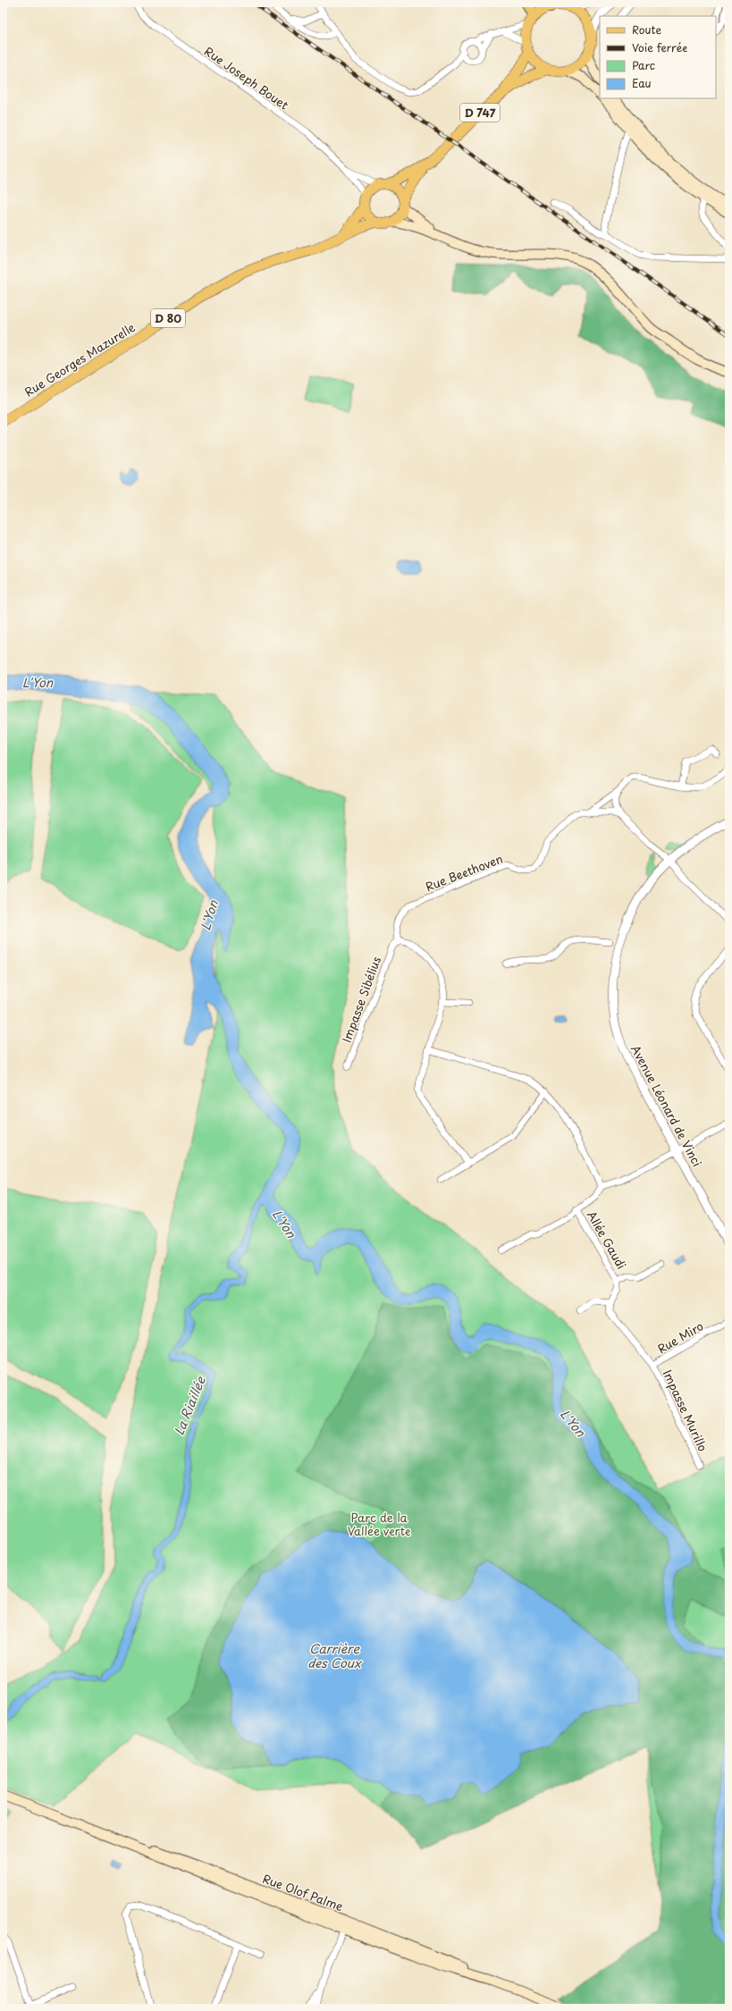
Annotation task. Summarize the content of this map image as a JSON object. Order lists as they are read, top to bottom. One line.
{"streets":{"main road":["D 747","D 80","Rue Georges Mazurelle","Rue Olof Palme"],"street":["Rue Joseph Bouet","Rue Beethoven","Impasse Sibélius","Avenue Léonard de Vinci","Allée Gaudi","Rue Miro","Impasse Murillo"]},"crossings":[["Rue Joseph Bouet","D 747"],["Rue Joseph Bouet","Rue Georges Mazurelle"],["D 747","Rue Georges Mazurelle"],["Rue Beethoven","Impasse Sibélius"],["Rue Miro","Impasse Murillo"]],"water":["L'Yon","La Riaillée","Carrière des Coux"],"parks":["Parc de la Vallée verte"],"legend":["Route","Voie ferrée","Parc","Eau"]}
